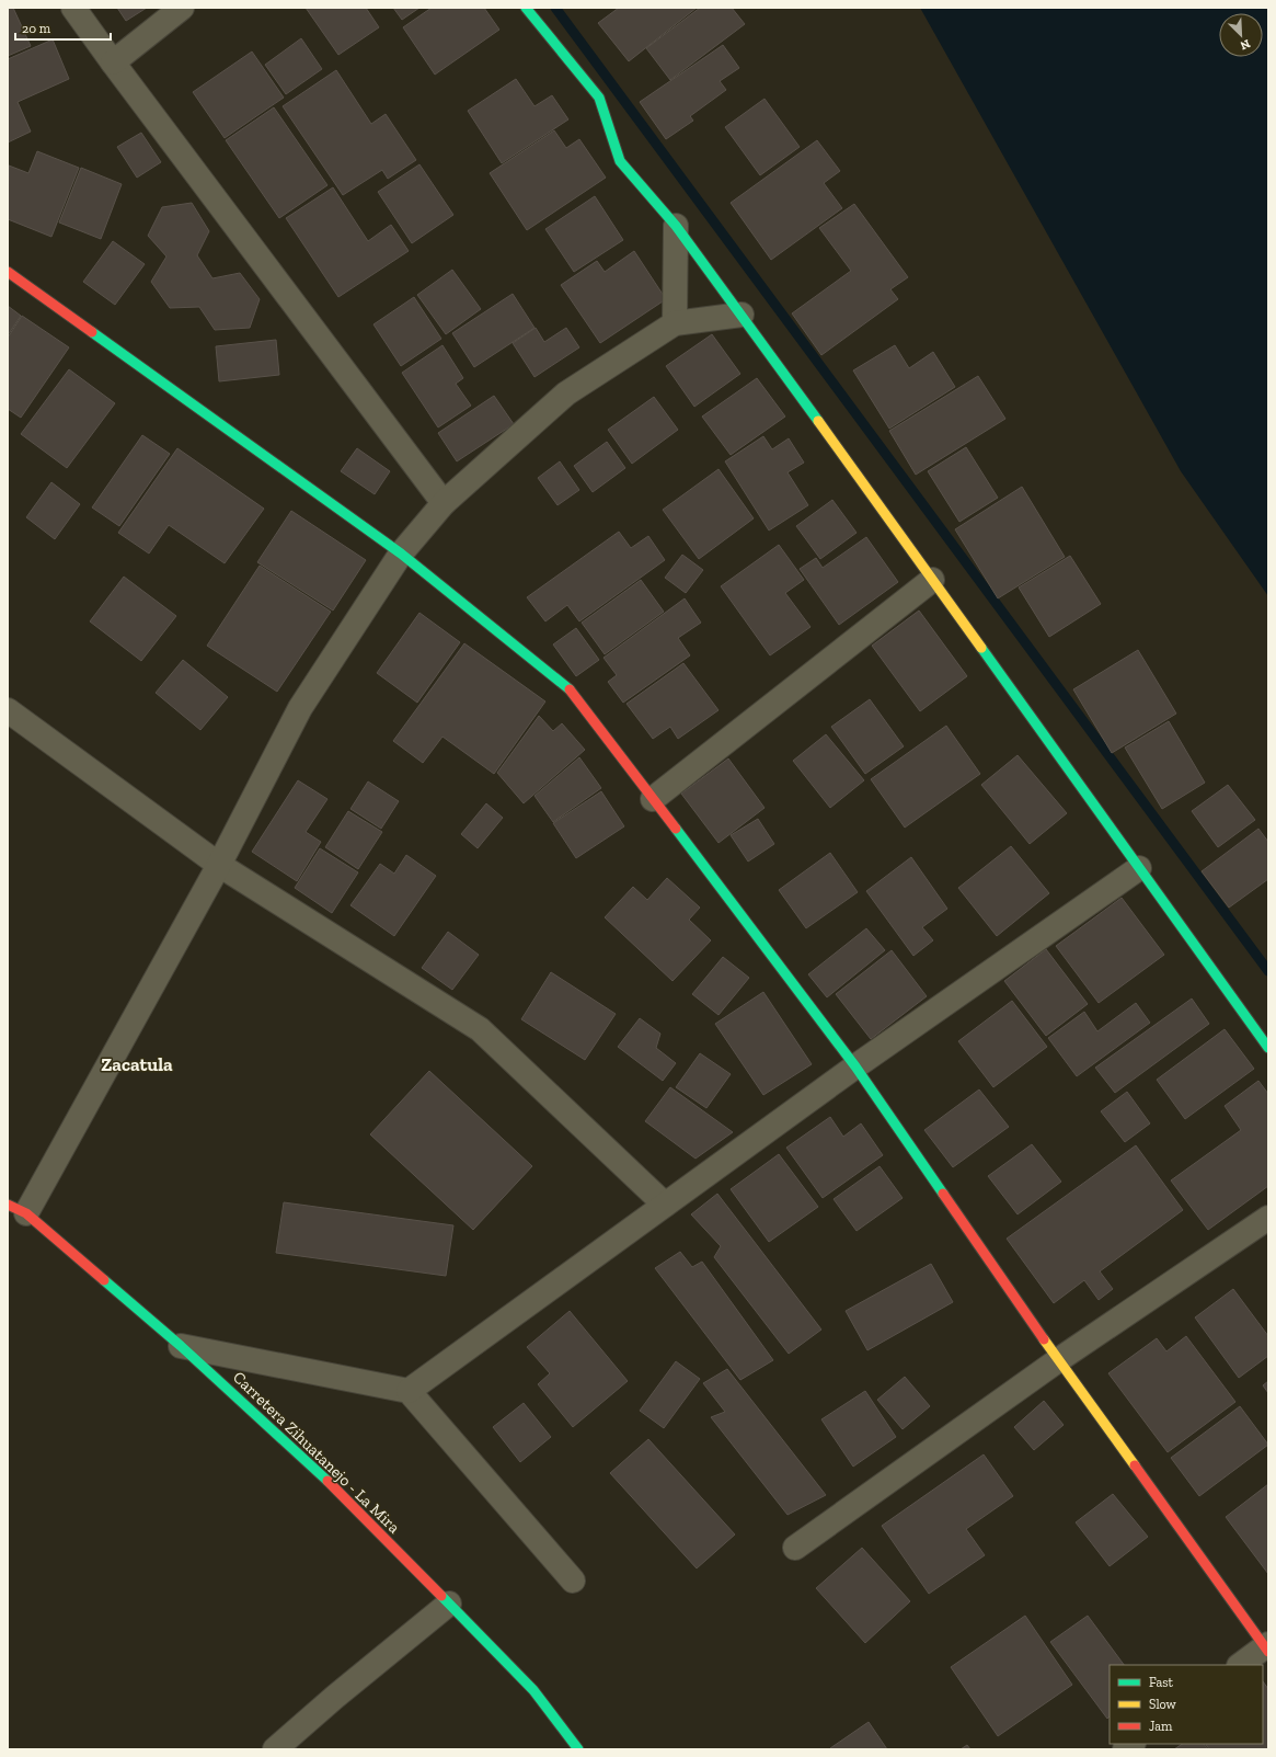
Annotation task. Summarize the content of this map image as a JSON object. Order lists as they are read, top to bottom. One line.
{"streets":{"main road":["Carretera Zihuatanejo - La Mira"]},"districts":["Zacatula"],"legend":["Fast","Slow","Jam"],"scale_bar":"20 m","north":"bottom right"}
